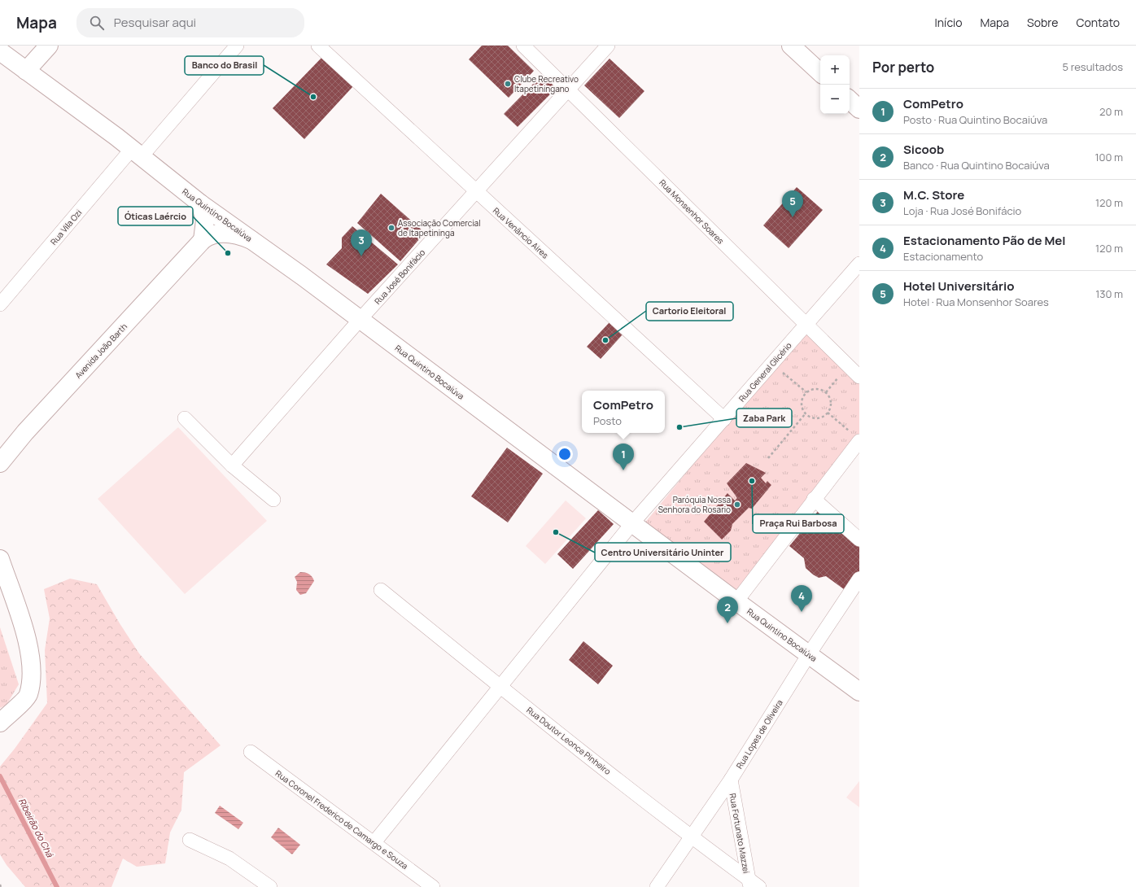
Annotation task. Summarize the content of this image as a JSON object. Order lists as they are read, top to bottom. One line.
{"streets":{"main road":["Rua Quintino Bocaiúva","Avenida João Barth"],"street":["Rua Monsenhor Soares","Rua Vila Ozi","Rua Venâncio Aires","Rua José Bonifácio","Rua General Glicério","Rua Lopes de Oliveira","Rua Doutor Leonce Pinheiro","Rua Coronel Frederico de Camargo e Souza","Rua Fortunato Mazzei"]},"crossings":[["Rua Monsenhor Soares","Rua José Bonifácio"],["Rua Monsenhor Soares","Rua General Glicério"],["Rua Quintino Bocaiúva","Rua Vila Ozi"],["Rua Quintino Bocaiúva","Rua José Bonifácio"],["Rua Quintino Bocaiúva","Avenida João Barth"],["Rua Quintino Bocaiúva","Rua General Glicério"],["Rua Quintino Bocaiúva","Rua Lopes de Oliveira"],["Rua Venâncio Aires","Rua José Bonifácio"],["Rua Venâncio Aires","Rua General Glicério"],["Rua General Glicério","Rua Doutor Leonce Pinheiro"],["Rua General Glicério","Rua Coronel Frederico de Camargo e Souza"],["Rua Lopes de Oliveira","Rua Doutor Leonce Pinheiro"],["Rua Lopes de Oliveira","Rua Fortunato Mazzei"],["Rua Doutor Leonce Pinheiro","Rua Fortunato Mazzei"]],"water":["Ribeirão do Chá"],"places":["Clube Recreativo Itapetiningano","Banco do Brasil","Associação Comercial de Itapetininga","Óticas Laércio","Cartorio Eleitoral","Zaba Park","Praça Rui Barbosa","Paróquia Nossa Senhora do Rosario","Centro Universitário Uninter"],"page":{"header":"Mapa","search":"Pesquisar aqui","nav":["Início","Mapa","Sobre","Contato"],"heading":["Por perto","5 resultados"],"map_buttons":["+","−"],"list":[{"mark":"1","name":"ComPetro","note":"Posto · Rua Quintino Bocaiúva","value":"20 m"},{"mark":"2","name":"Sicoob","note":"Banco · Rua Quintino Bocaiúva","value":"100 m"},{"mark":"3","name":"M.C. Store","note":"Loja · Rua José Bonifácio","value":"120 m"},{"mark":"4","name":"Estacionamento Pão de Mel","note":"Estacionamento","value":"120 m"},{"mark":"5","name":"Hotel Universitário","note":"Hotel · Rua Monsenhor Soares","value":"130 m"}],"pins":["5","3","1","4","2"],"popup":["ComPetro","Posto"]}}
